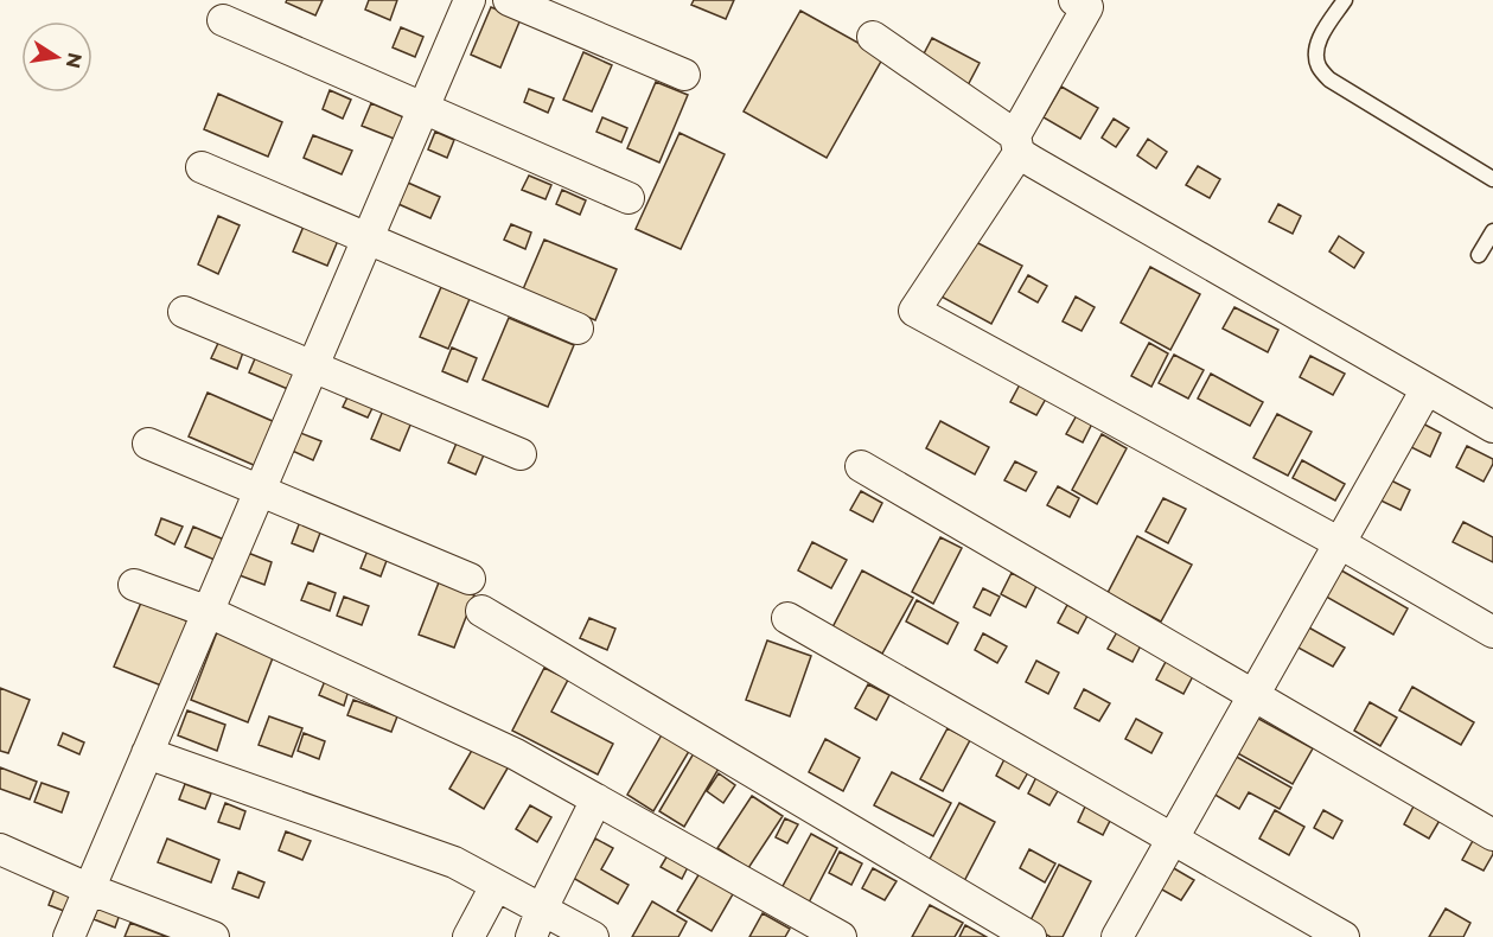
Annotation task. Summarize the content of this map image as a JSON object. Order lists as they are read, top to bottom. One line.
{"north":"right"}
